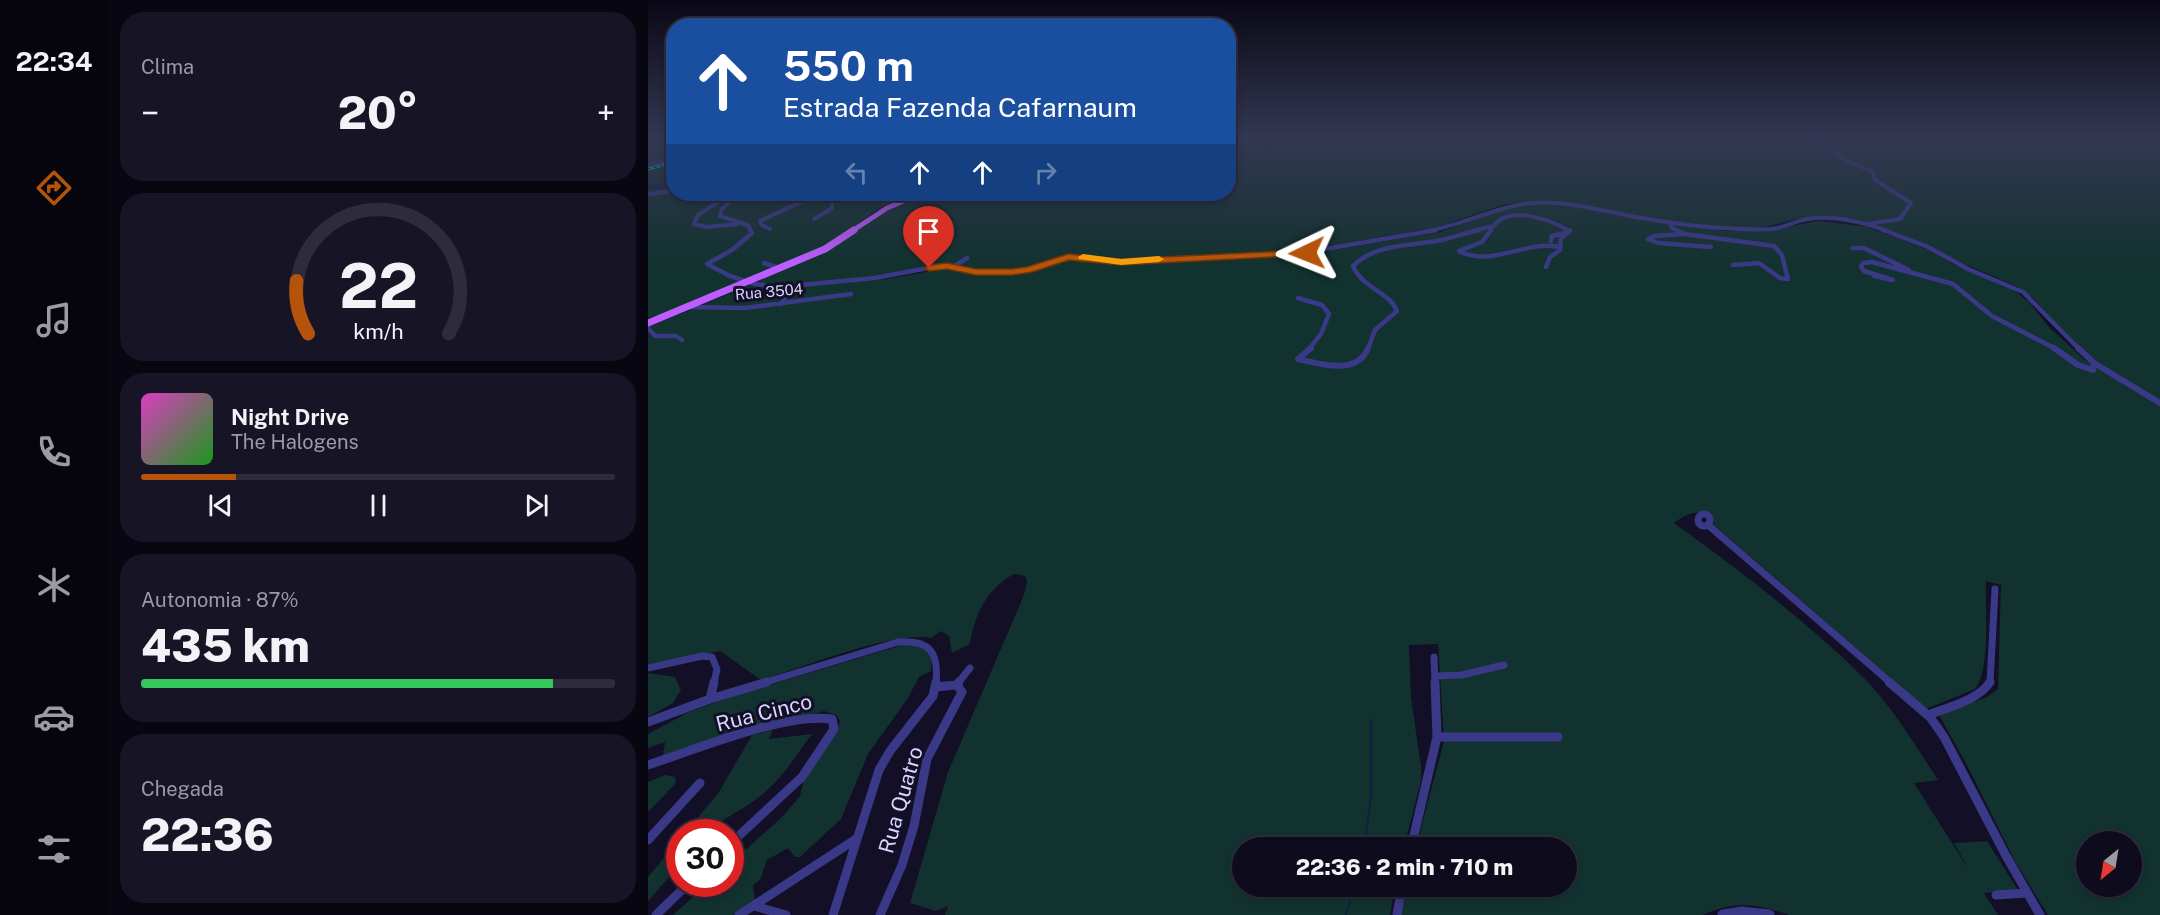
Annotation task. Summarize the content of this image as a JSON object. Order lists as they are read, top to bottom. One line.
{"streets":{"street":["Rua 3504","Rua Cinco","Rua Quatro"]},"north":"bottom left","page":{"tabs":"22:34","tile":["Clima",["Autonomia · 87%","435 km"],["Chegada","22:36"]],"turn":["550 m","Estrada Fazenda Cafarnaum"],"heat":["−","20°","+"],"song":["Night Drive","The Halogens"],"limit":"30","trip":"22:36 · 2 min · 710 m","gauge":["22","km/h"]}}
